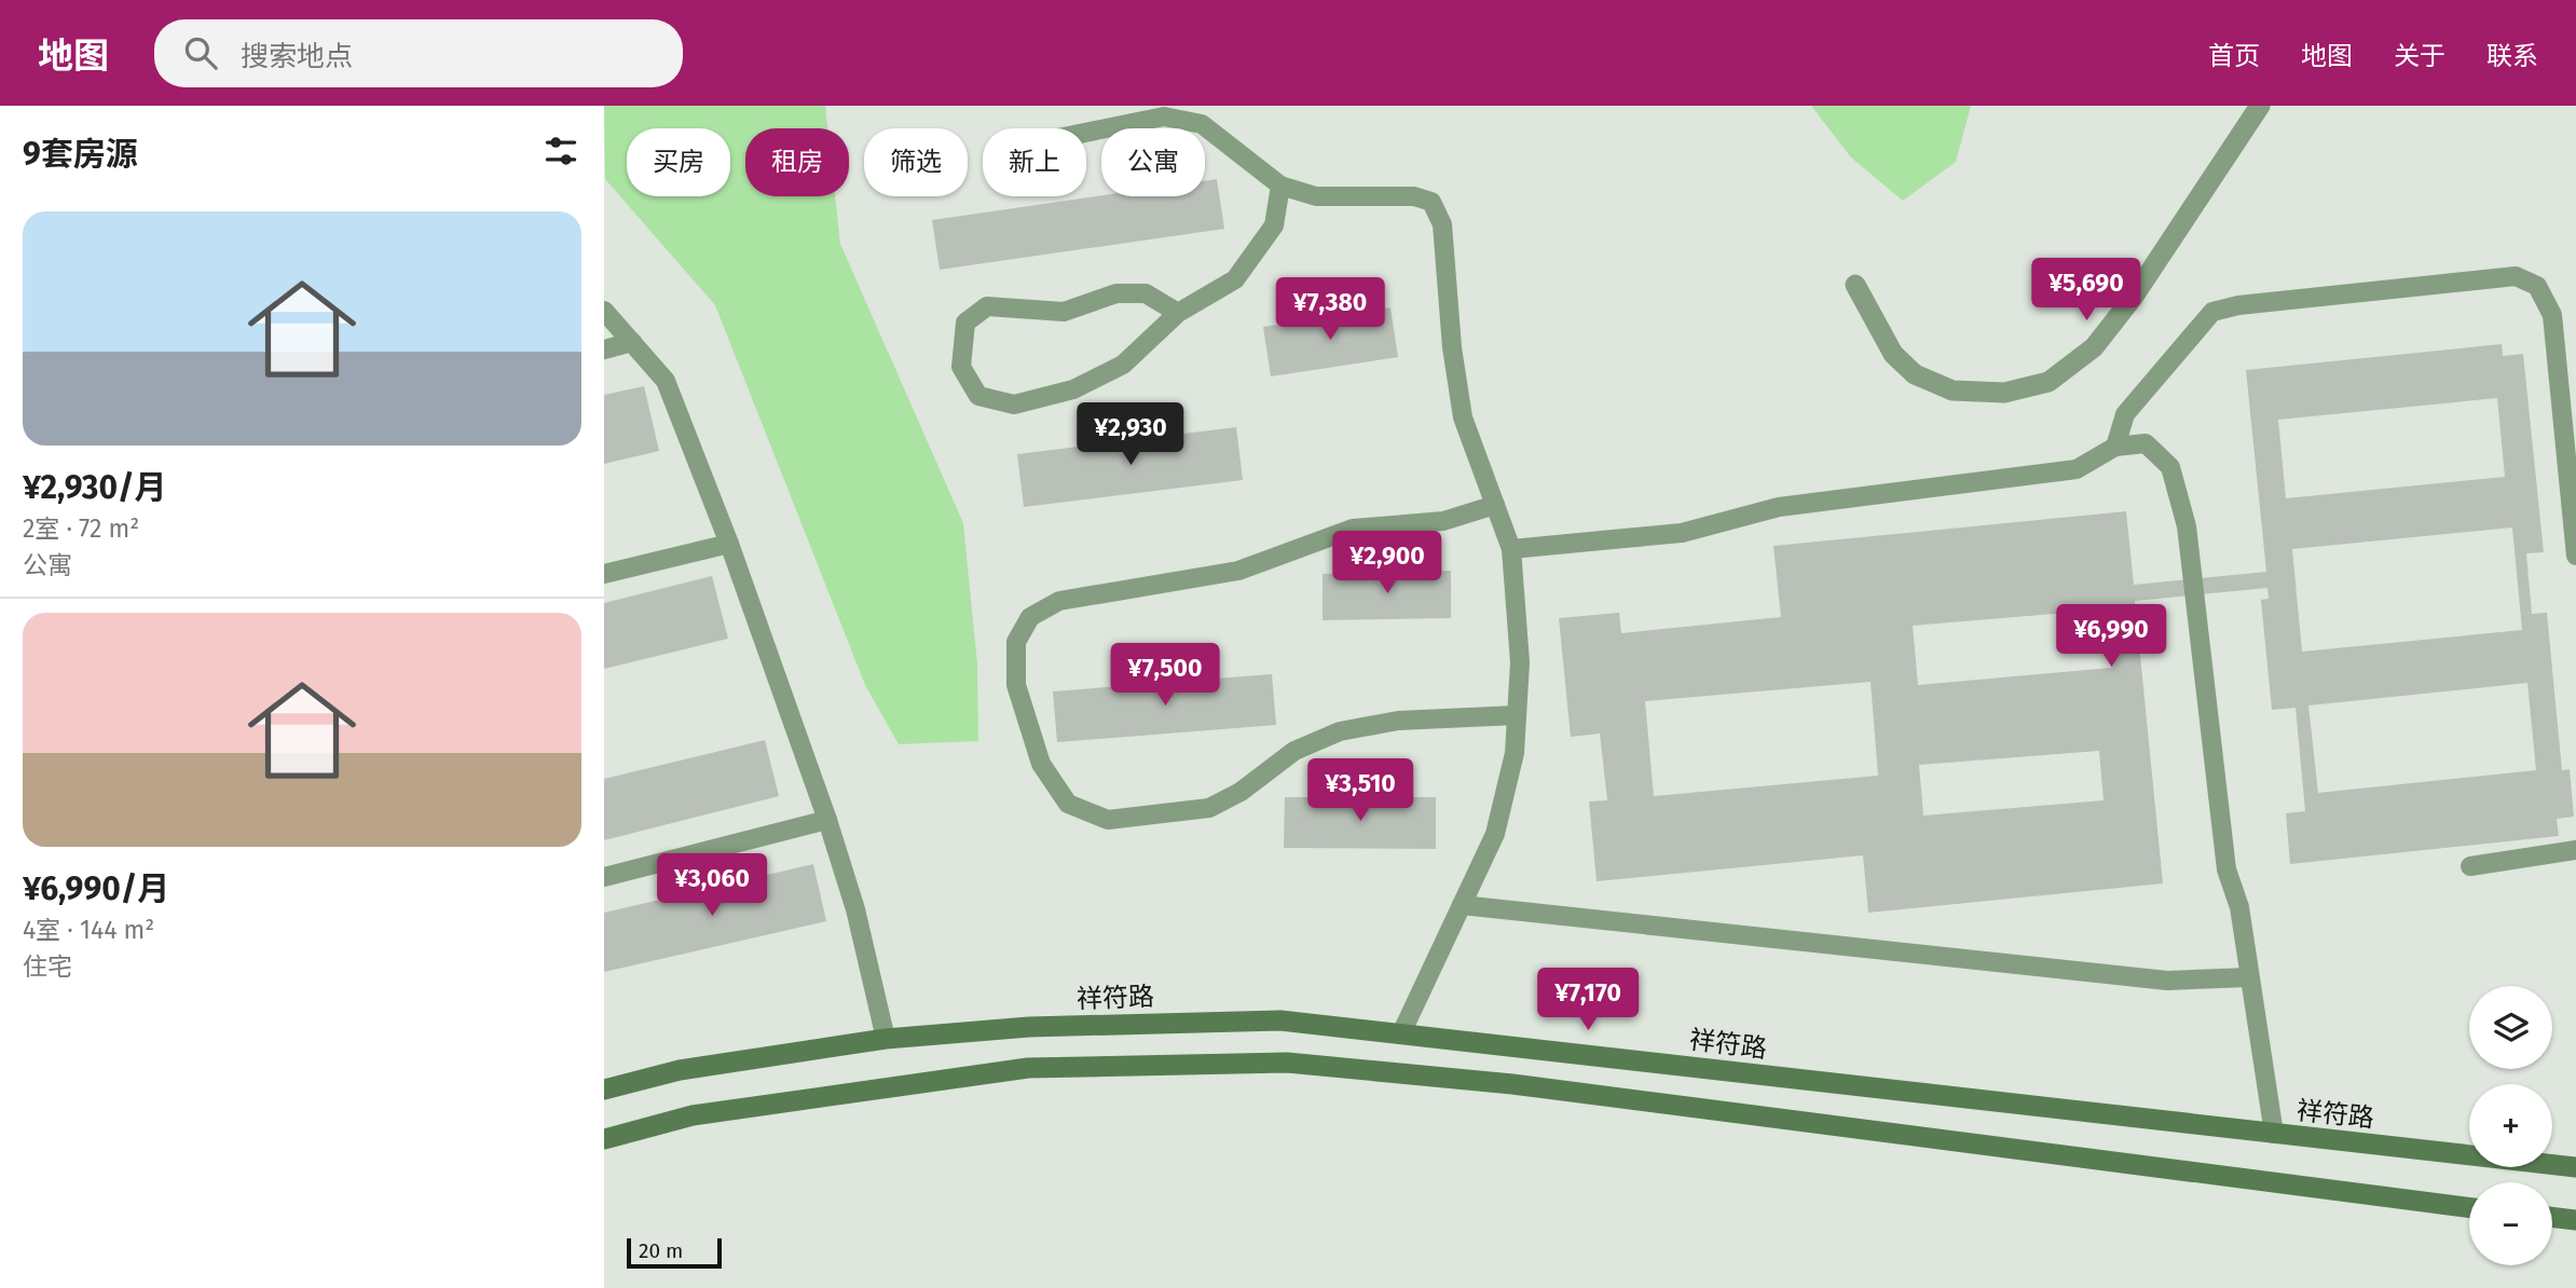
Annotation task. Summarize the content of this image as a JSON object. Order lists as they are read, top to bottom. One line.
{"streets":{"main road":["祥符路"]},"scale_bar":"20 m","page":{"header":"地图","search":"搜索地点","nav":["首页","地图","关于","联系"],"heading":"9套房源","chip":["买房","租房","筛选","新上","公寓"],"list":[{"name":"¥2,930/月","note":"2室 · 72 m² · 公寓"},{"name":"¥6,990/月","note":"4室 · 144 m² · 住宅"}],"price":["¥5,690","¥7,380","¥2,930","¥2,900","¥6,990","¥7,500","¥3,510","¥3,060","¥7,170"],"map_buttons":["+","−"],"scale":"20 m"}}
